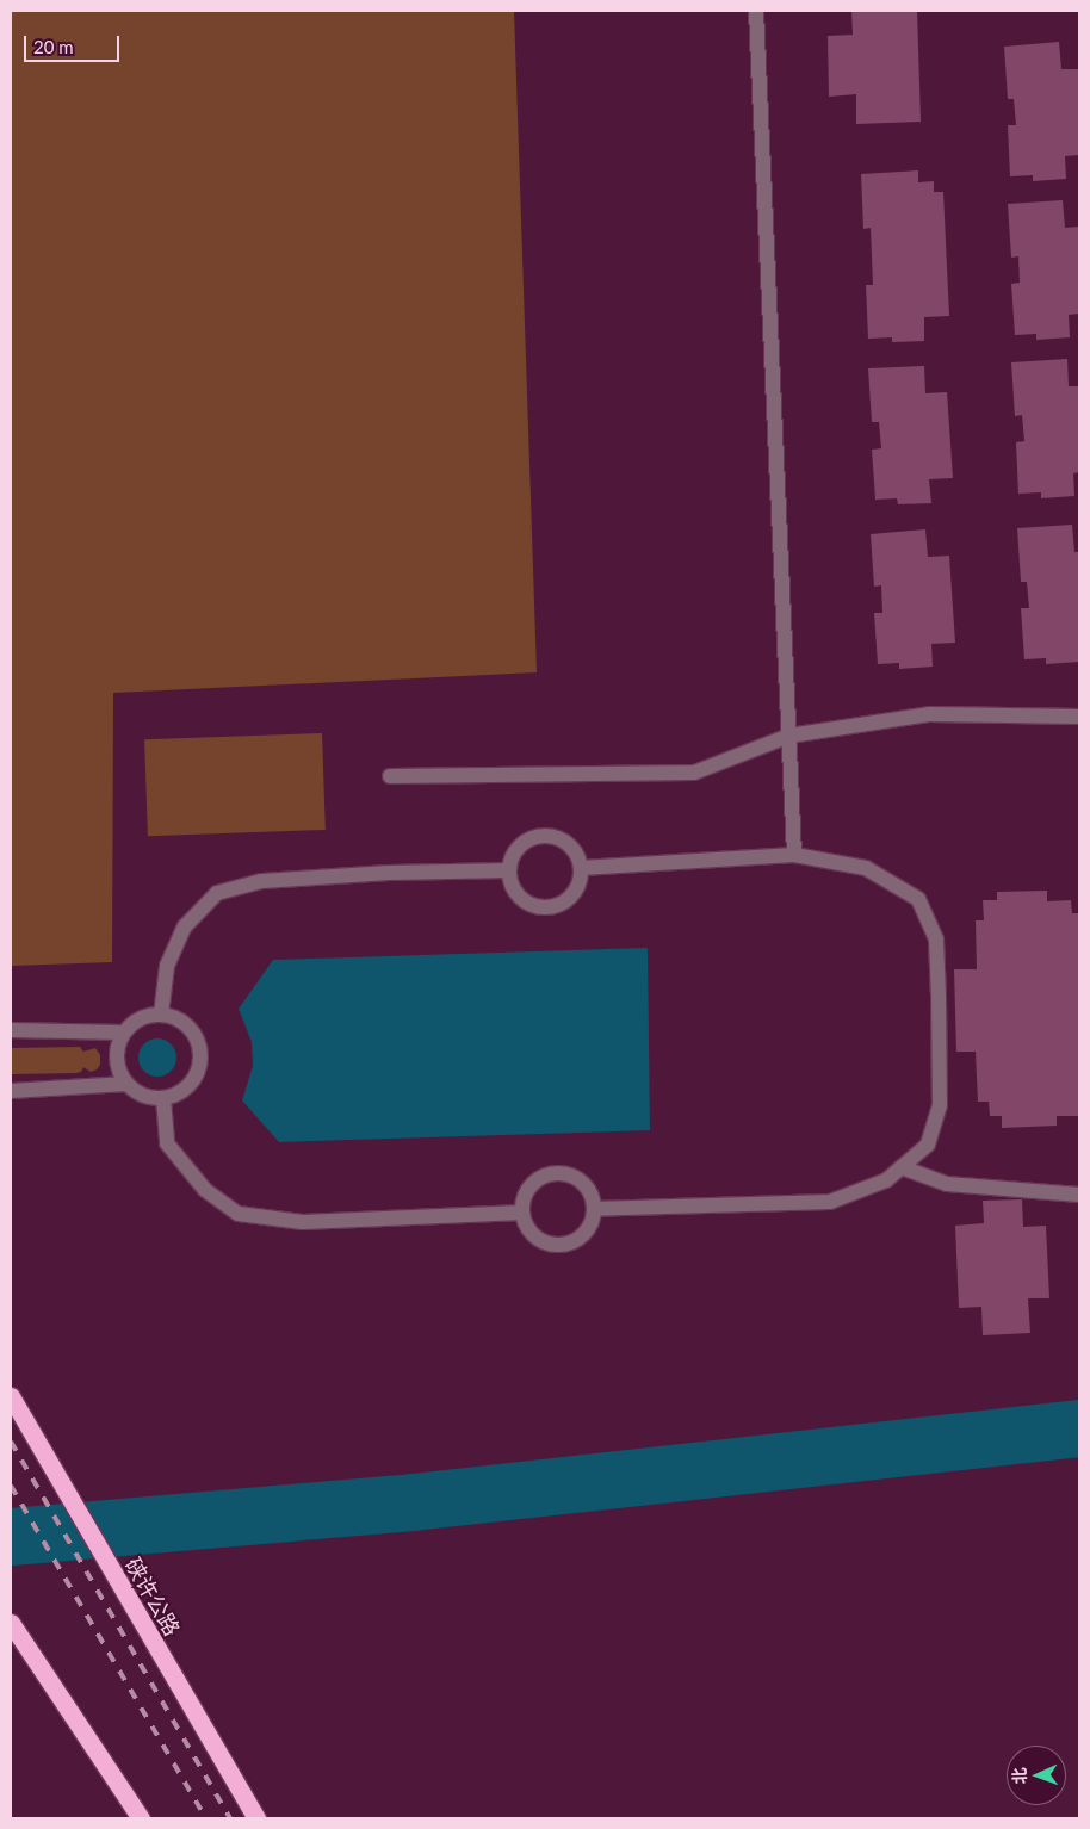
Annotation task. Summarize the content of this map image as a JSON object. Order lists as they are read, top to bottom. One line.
{"streets":{"highway":["硖许公路"]},"scale_bar":"20 m","north":"left"}
